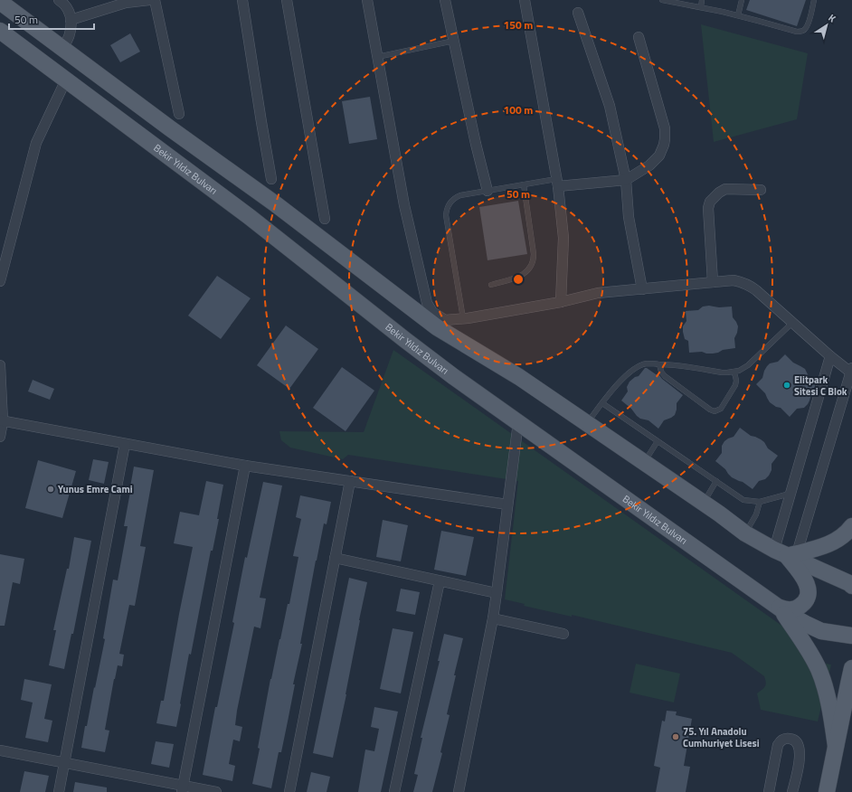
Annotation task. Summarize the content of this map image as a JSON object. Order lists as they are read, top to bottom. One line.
{"streets":{"main road":["Bekir Yıldız Bulvarı"]},"places":["Elitpark Sitesi C Blok","Yunus Emre Cami","75. Yıl Anadolu Cumhuriyet Lisesi"],"scale_bar":"50 m","north":"top right","rings":["150 m","100 m","50 m"]}
